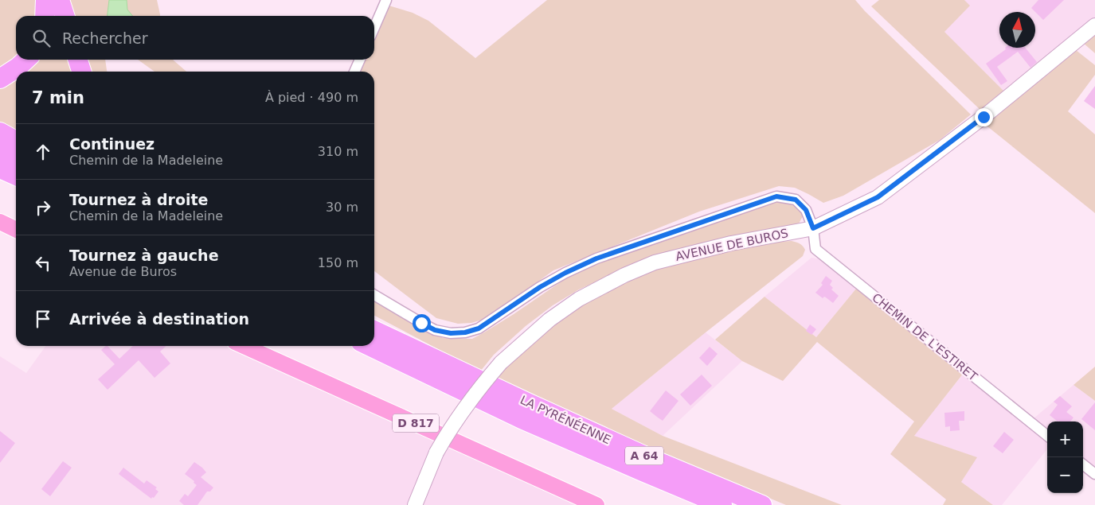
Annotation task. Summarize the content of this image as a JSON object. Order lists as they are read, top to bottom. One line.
{"streets":{"highway":["LA PYRÉNÉENNE","A 64"],"main road":["D 817"],"street":["AVENUE DE BUROS","CHEMIN DE L'ESTIRET"]},"crossings":[["AVENUE DE BUROS","CHEMIN DE L'ESTIRET"]],"north":"top","page":{"search":"Rechercher","heading":["7 min","À pied · 490 m"],"list":[["Continuez","Chemin de la Madeleine","310 m"],["Tournez à droite","Chemin de la Madeleine","30 m"],["Tournez à gauche","Avenue de Buros","150 m"],"Arrivée à destination"],"map_buttons":["+","−"]}}
